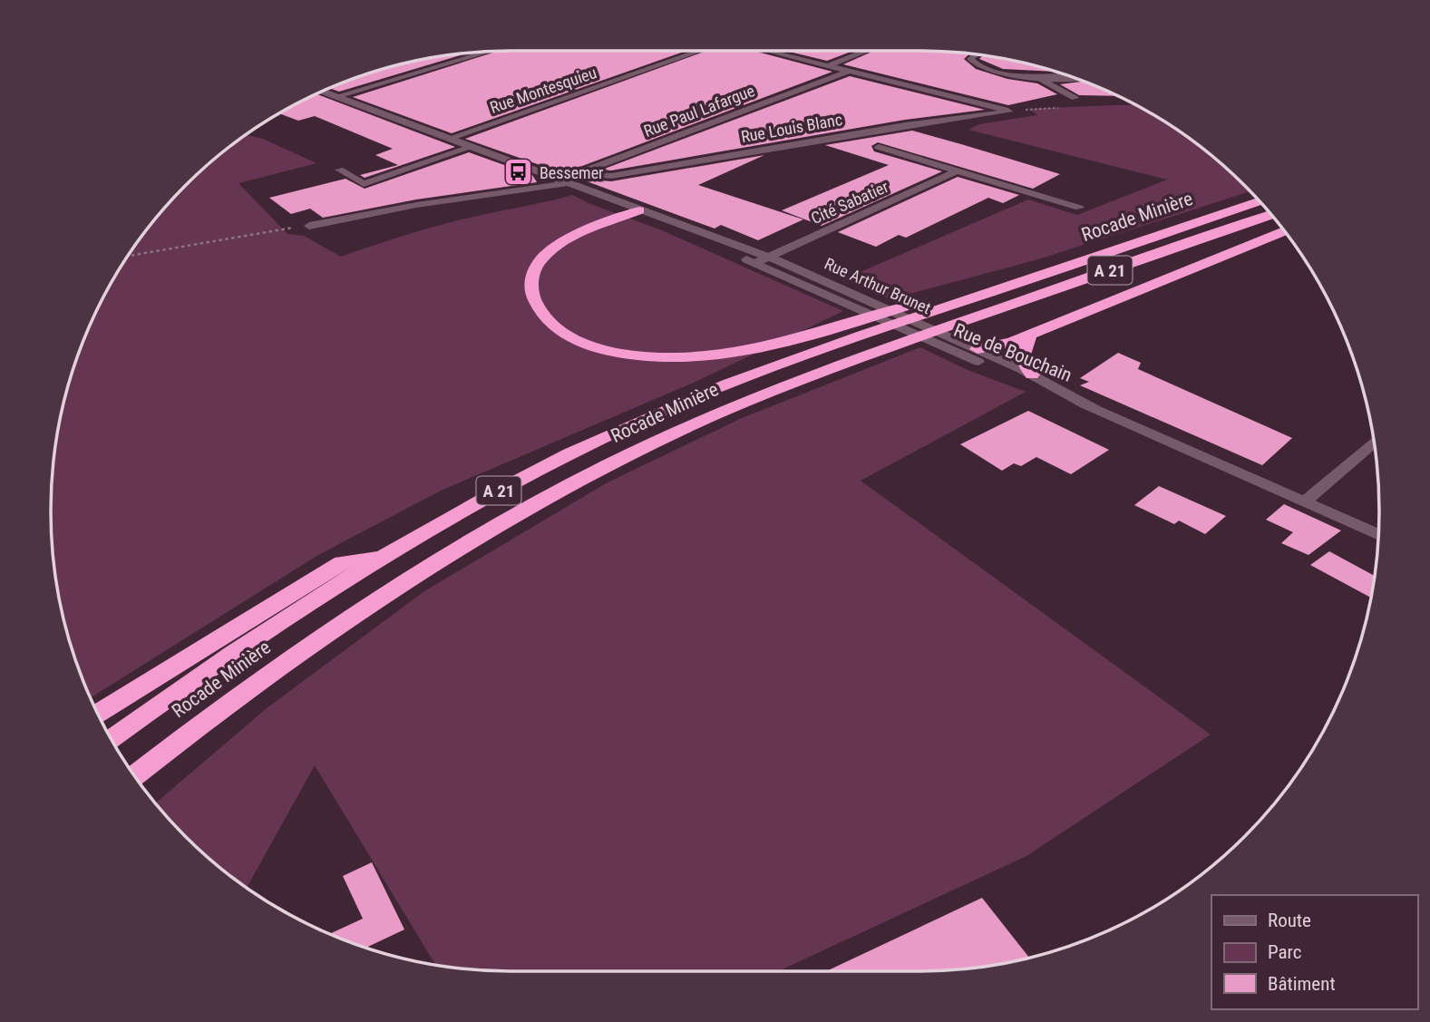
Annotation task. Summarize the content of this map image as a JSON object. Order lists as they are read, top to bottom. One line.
{"streets":{"highway":["Rocade Minière","A 21"],"street":["Rue Montesquieu","Rue Paul Lafargue","Rue Louis Blanc","Cité Sabatier","Rue Arthur Brunet","Rue de Bouchain"]},"crossings":[["Rue Montesquieu","Rue Arthur Brunet"],["Rue Paul Lafargue","Rue Louis Blanc"],["Rue Paul Lafargue","Rue Arthur Brunet"],["Cité Sabatier","Rue Arthur Brunet"],["Rue Arthur Brunet","Rue de Bouchain"]],"places":{"bus stop":["Bessemer"]},"legend":["Route","Parc","Bâtiment"]}
